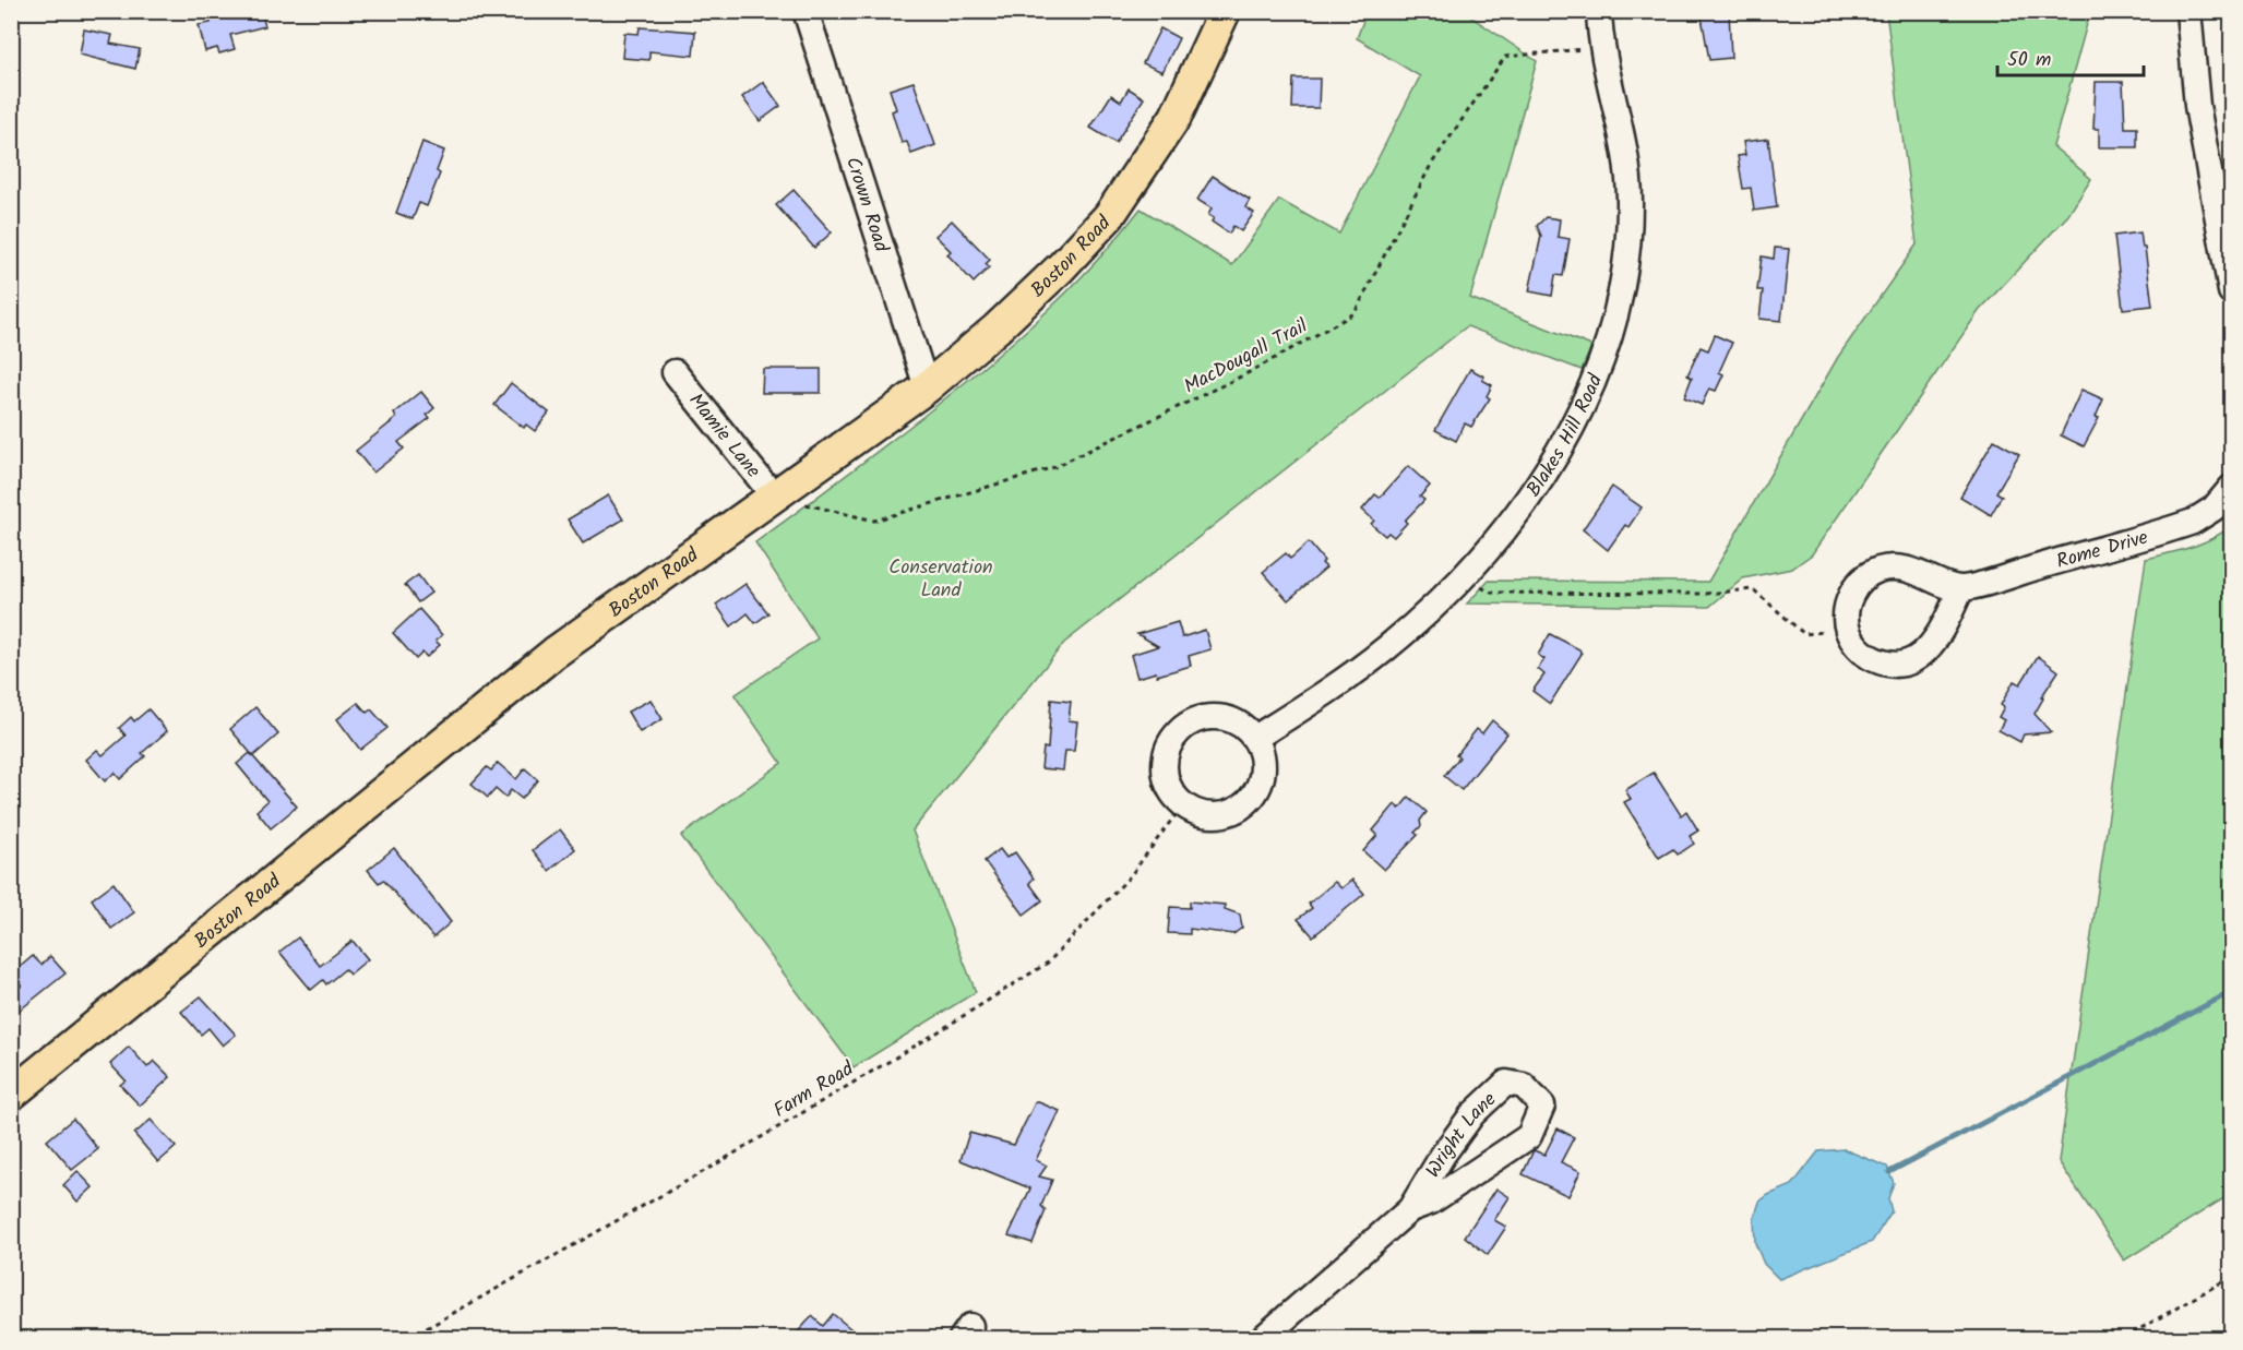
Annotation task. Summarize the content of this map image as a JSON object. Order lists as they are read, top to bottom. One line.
{"streets":{"main road":["Boston Road"],"street":["Crown Road","Blakes Hill Road","Mamie Lane","Rome Drive","Wright Lane"],"path":["MacDougall Trail","Farm Road"]},"crossings":[["Crown Road","Boston Road"],["Boston Road","MacDougall Trail"],["Boston Road","Mamie Lane"],["MacDougall Trail","Blakes Hill Road"],["MacDougall Trail","Mamie Lane"],["Blakes Hill Road","Farm Road"]],"parks":["Conservation Land"],"scale_bar":"50 m"}
